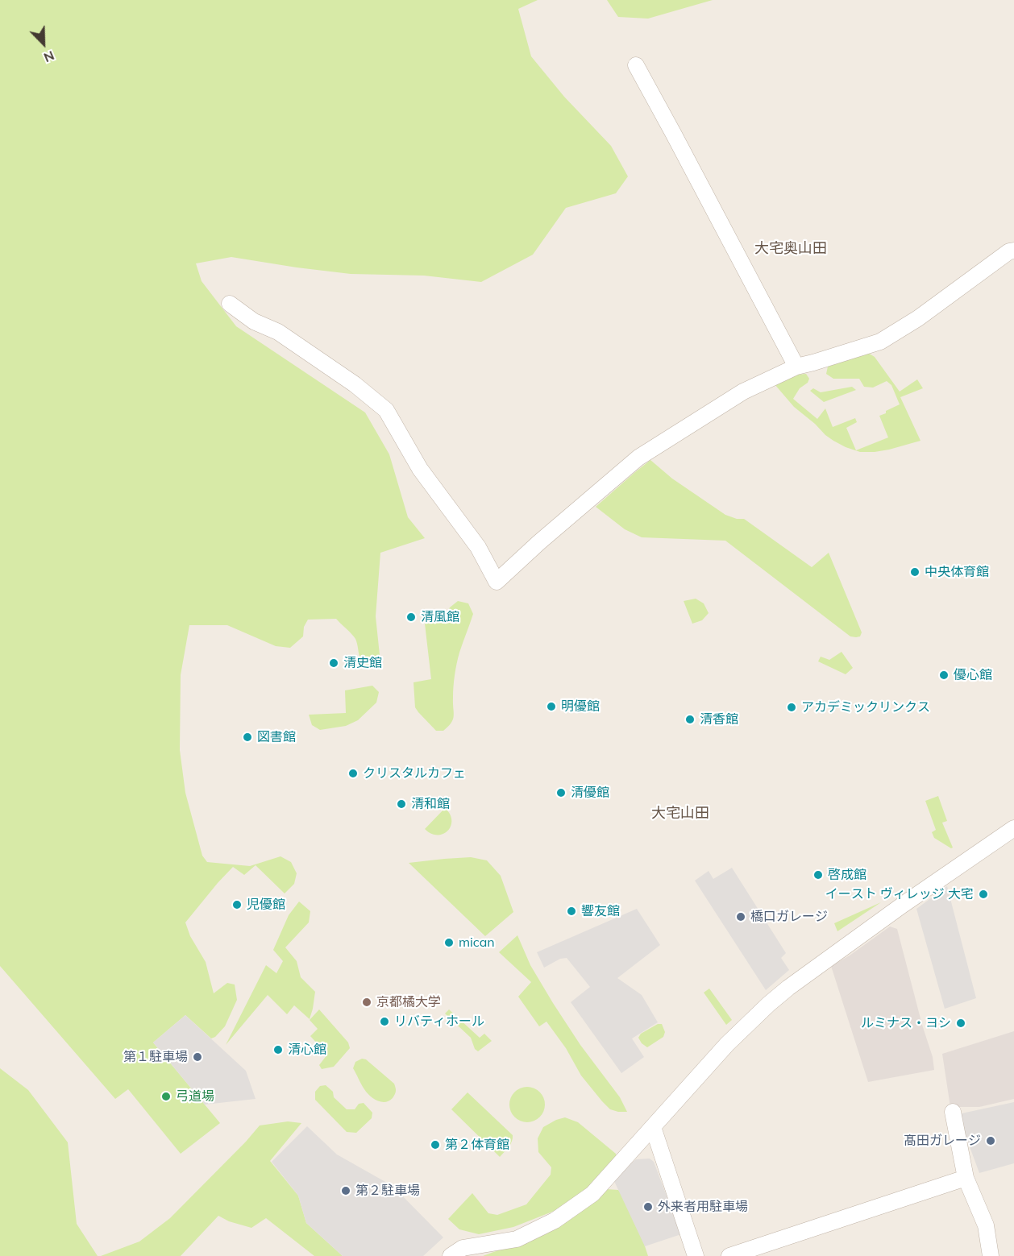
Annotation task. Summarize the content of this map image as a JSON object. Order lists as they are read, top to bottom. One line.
{"districts":["大宅奥山田","大宅山田"],"places":["中央体育館","清風館","清史館","優心館","明優館","アカデミックリンクス","清香館","図書館","クリスタルカフェ","清優館","清和館","啓成館","イースト ヴィレッジ 大宅","児優館","響友館","橋口ガレージ","mican","京都橘大学","リバティホール","ルミナス・ヨシ","清心館","第１駐車場","弓道場","髙田ガレージ","第２体育館","第２駐車場","外来者用駐車場"],"north":"bottom right"}
